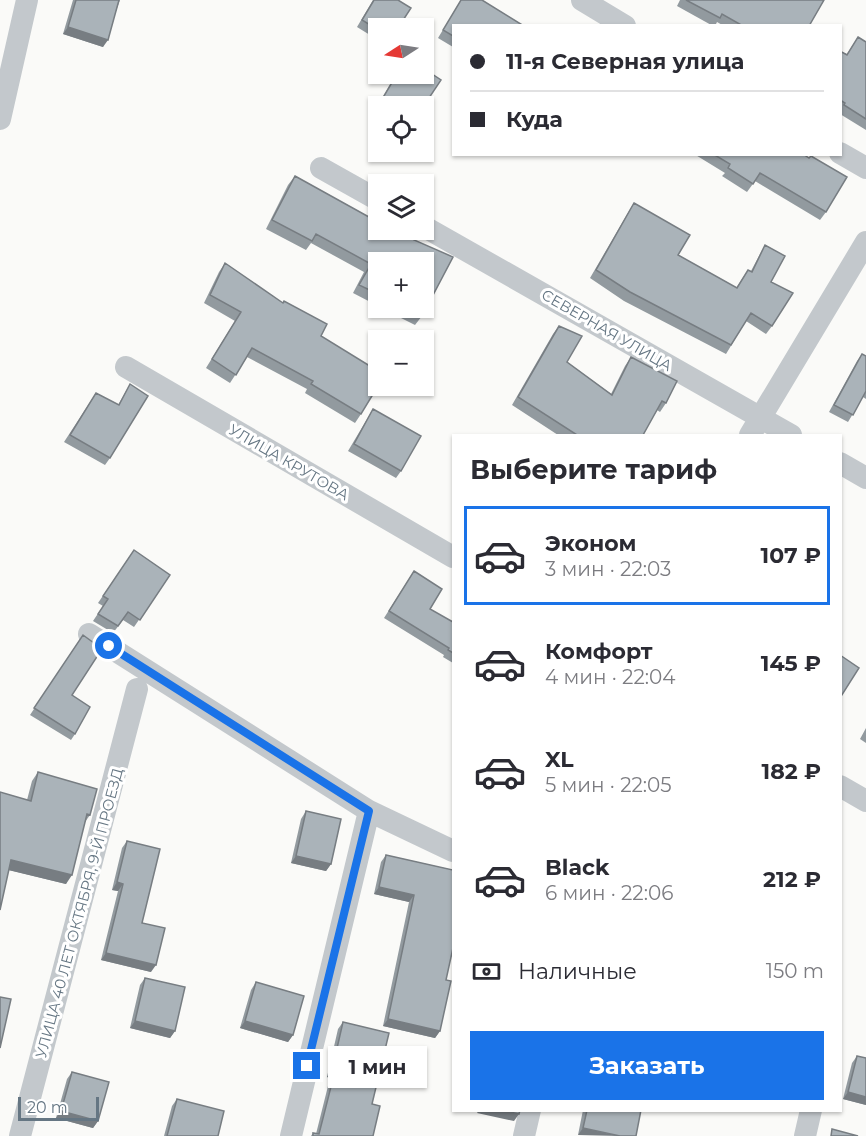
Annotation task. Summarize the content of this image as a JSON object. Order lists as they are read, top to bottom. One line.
{"streets":{"street":["СЕВЕРНАЯ УЛИЦА","УЛИЦА КРУТОВА","УЛИЦА 40 ЛЕТ ОКТЯБРЯ, 9-Й ПРОЕЗД"]},"scale_bar":"20 m","north":"left","page":{"map_buttons":["+","−"],"banner":["11-я Северная улица","Куда"],"heading":"Выберите тариф","list":[{"name":"Эконом","note":"3 мин · 22:03","value":"107 ₽"},{"name":"Комфорт","note":"4 мин · 22:04","value":"145 ₽"},{"name":"XL","note":"5 мин · 22:05","value":"182 ₽"},{"name":"Black","note":"6 мин · 22:06","value":"212 ₽"}],"pay":["Наличные","150 m"],"buttons":"Заказать","bubble":"1 мин","scale":"20 m"}}
